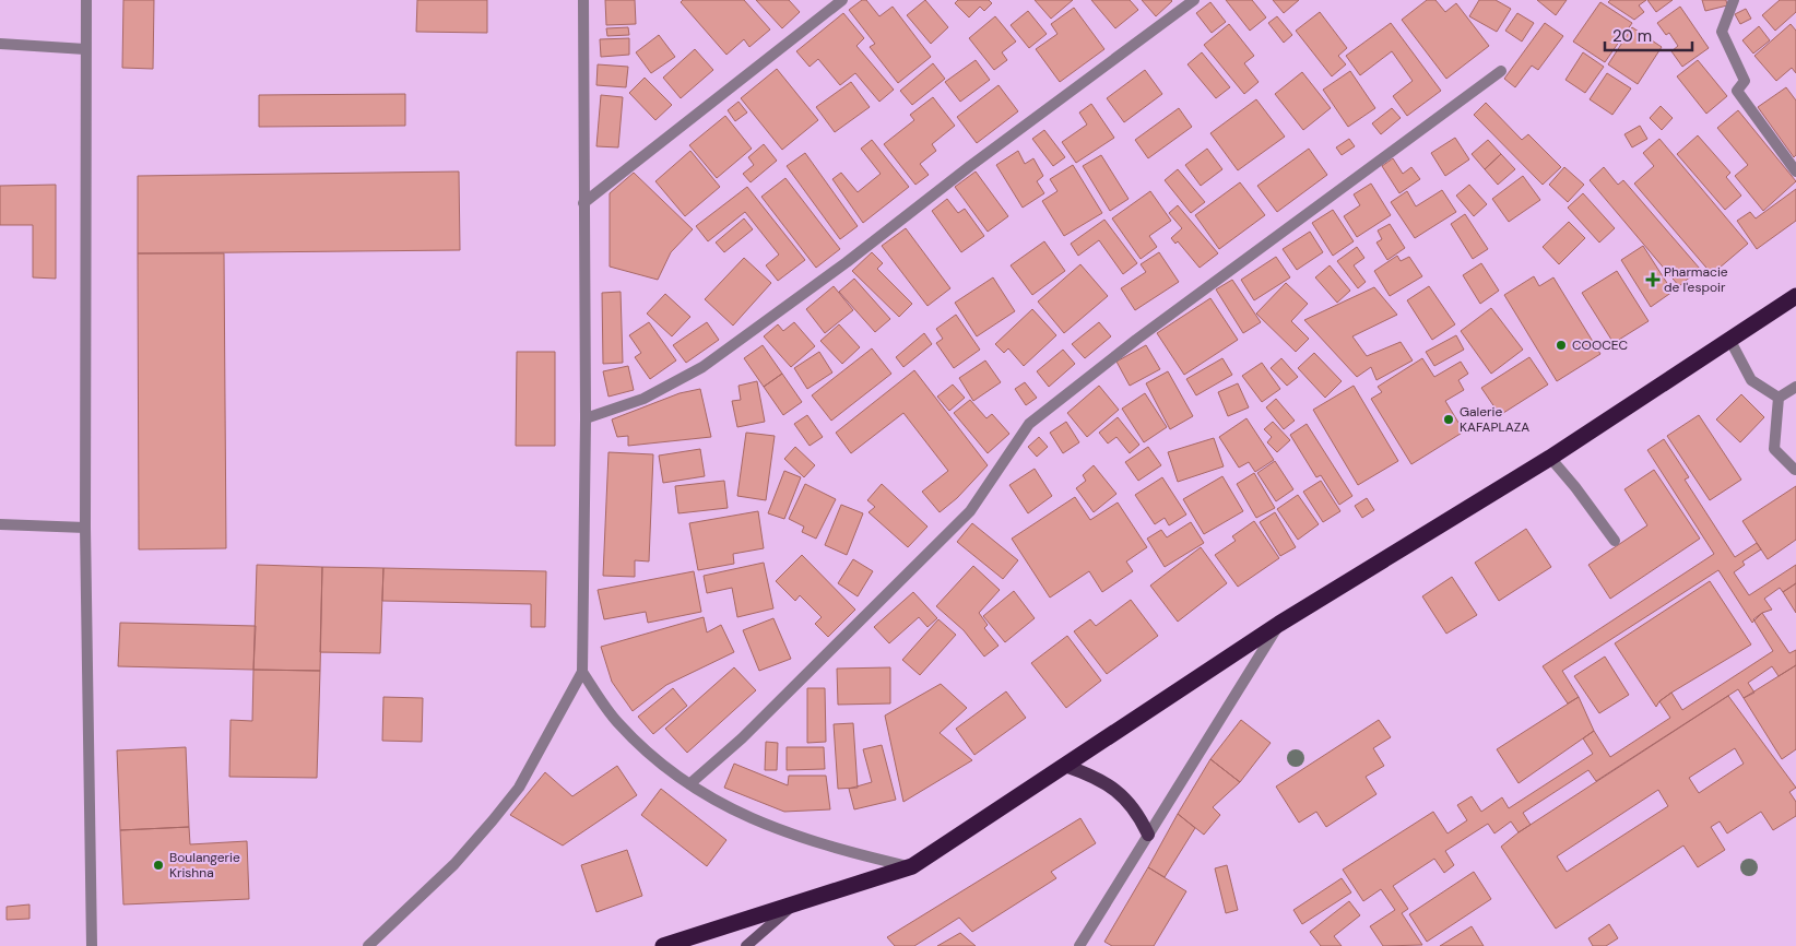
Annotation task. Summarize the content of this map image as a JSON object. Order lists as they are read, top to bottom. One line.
{"places":{"health":["Pharmacie de l'espoir"],"other":["COOCEC","Galerie KAFAPLAZA","Boulangerie Krishna"]},"scale_bar":"20 m"}
